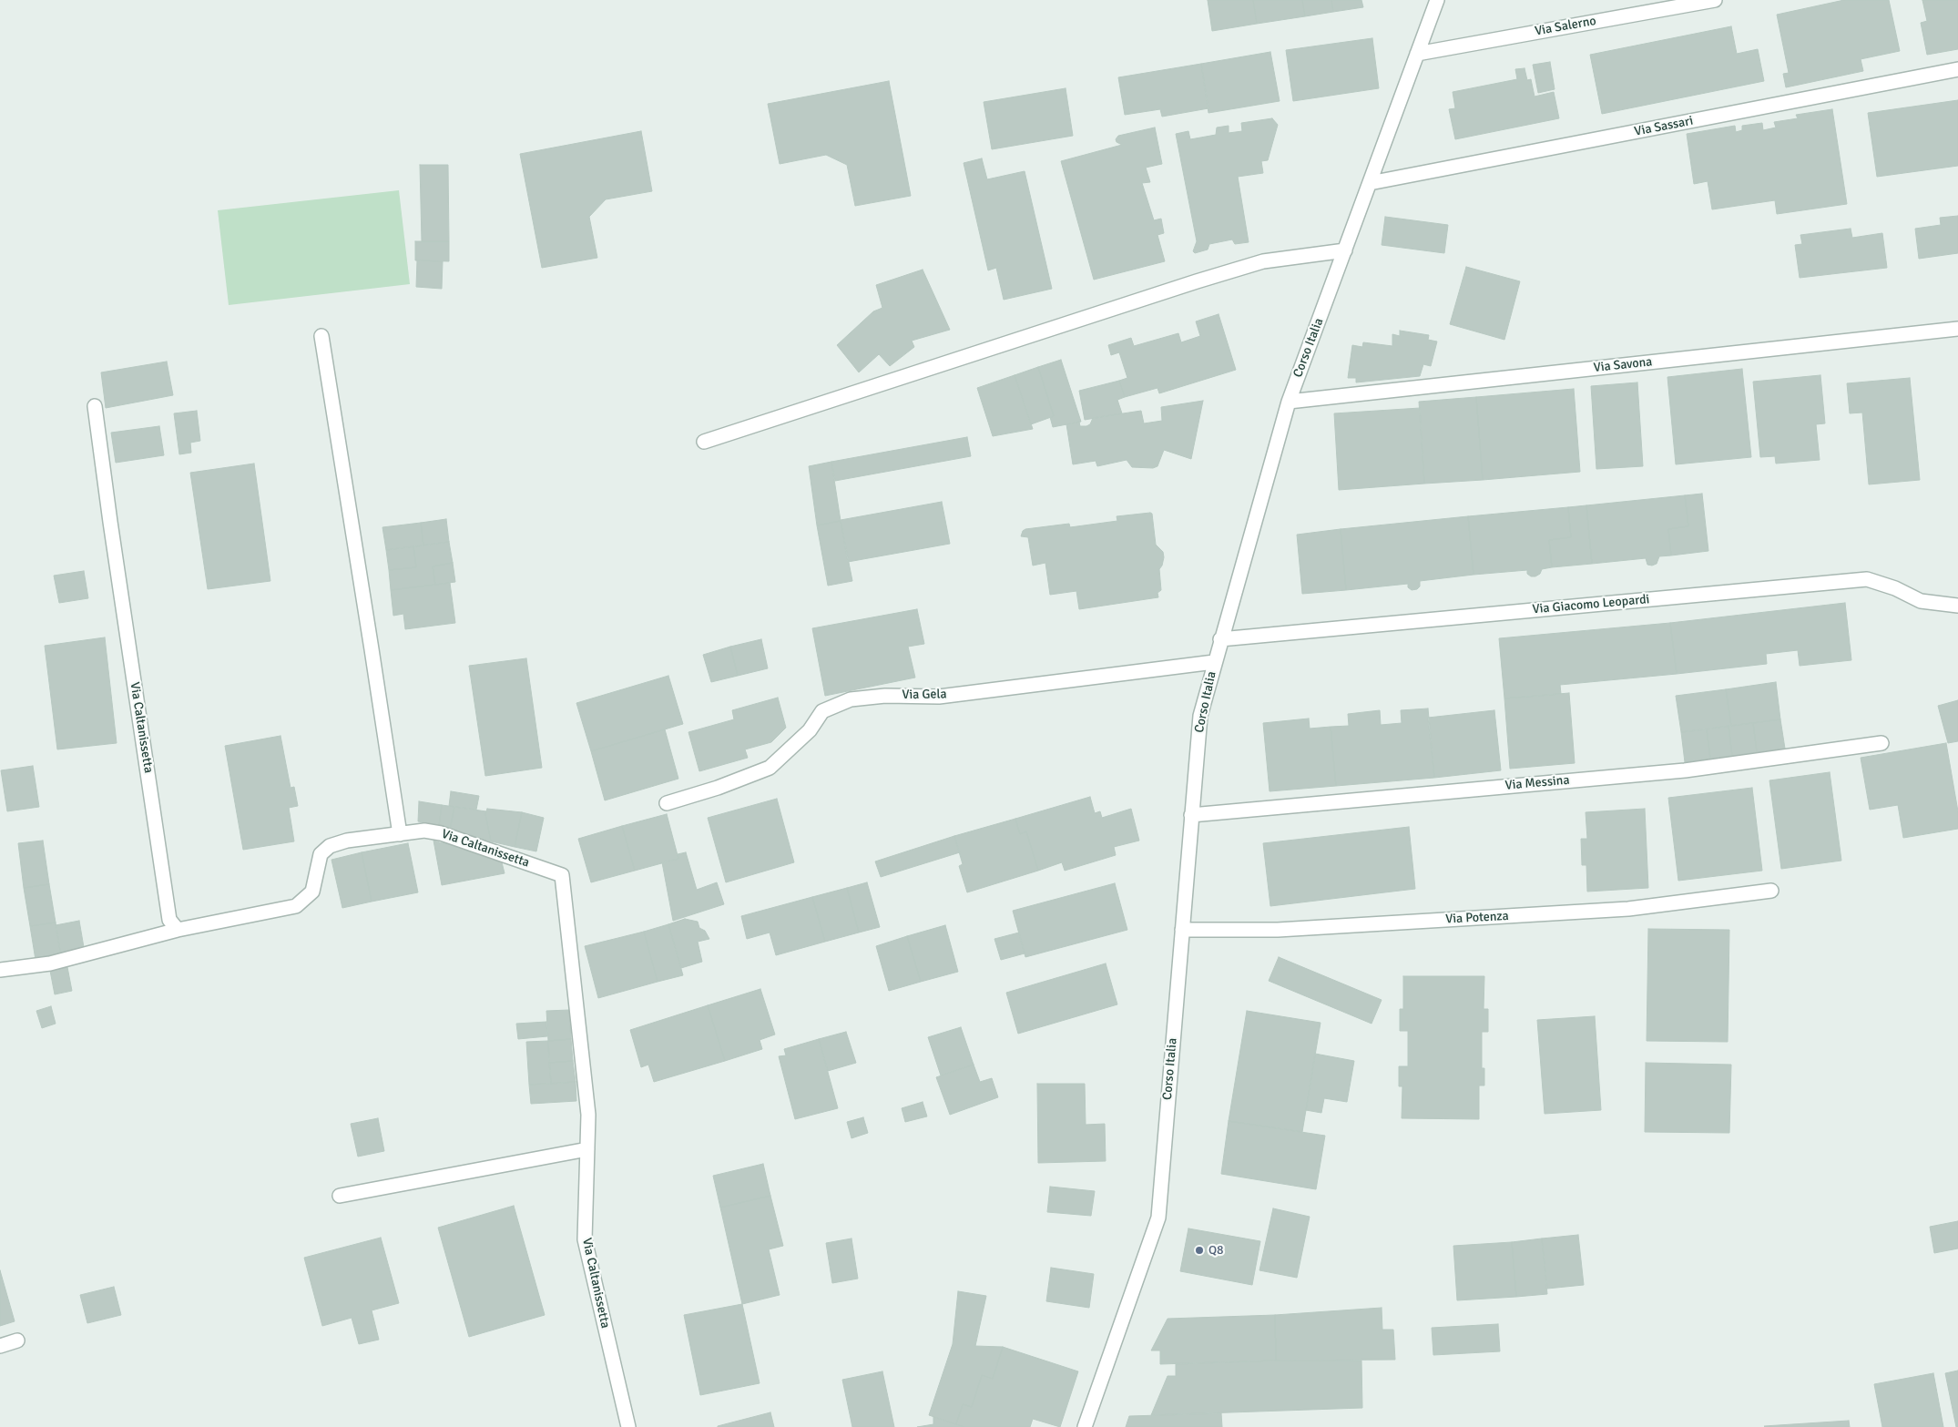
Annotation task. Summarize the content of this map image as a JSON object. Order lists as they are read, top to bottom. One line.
{"streets":{"street":["Via Salerno","Via Sassari","Corso Italia","Via Savona","Via Giacomo Leopardi","Via Gela","Via Caltanissetta","Via Messina","Via Potenza"]},"crossings":[["Via Salerno","Corso Italia"],["Via Sassari","Corso Italia"],["Corso Italia","Via Savona"],["Corso Italia","Via Giacomo Leopardi"],["Corso Italia","Via Gela"],["Corso Italia","Via Messina"],["Corso Italia","Via Potenza"]],"places":["Q8"]}
